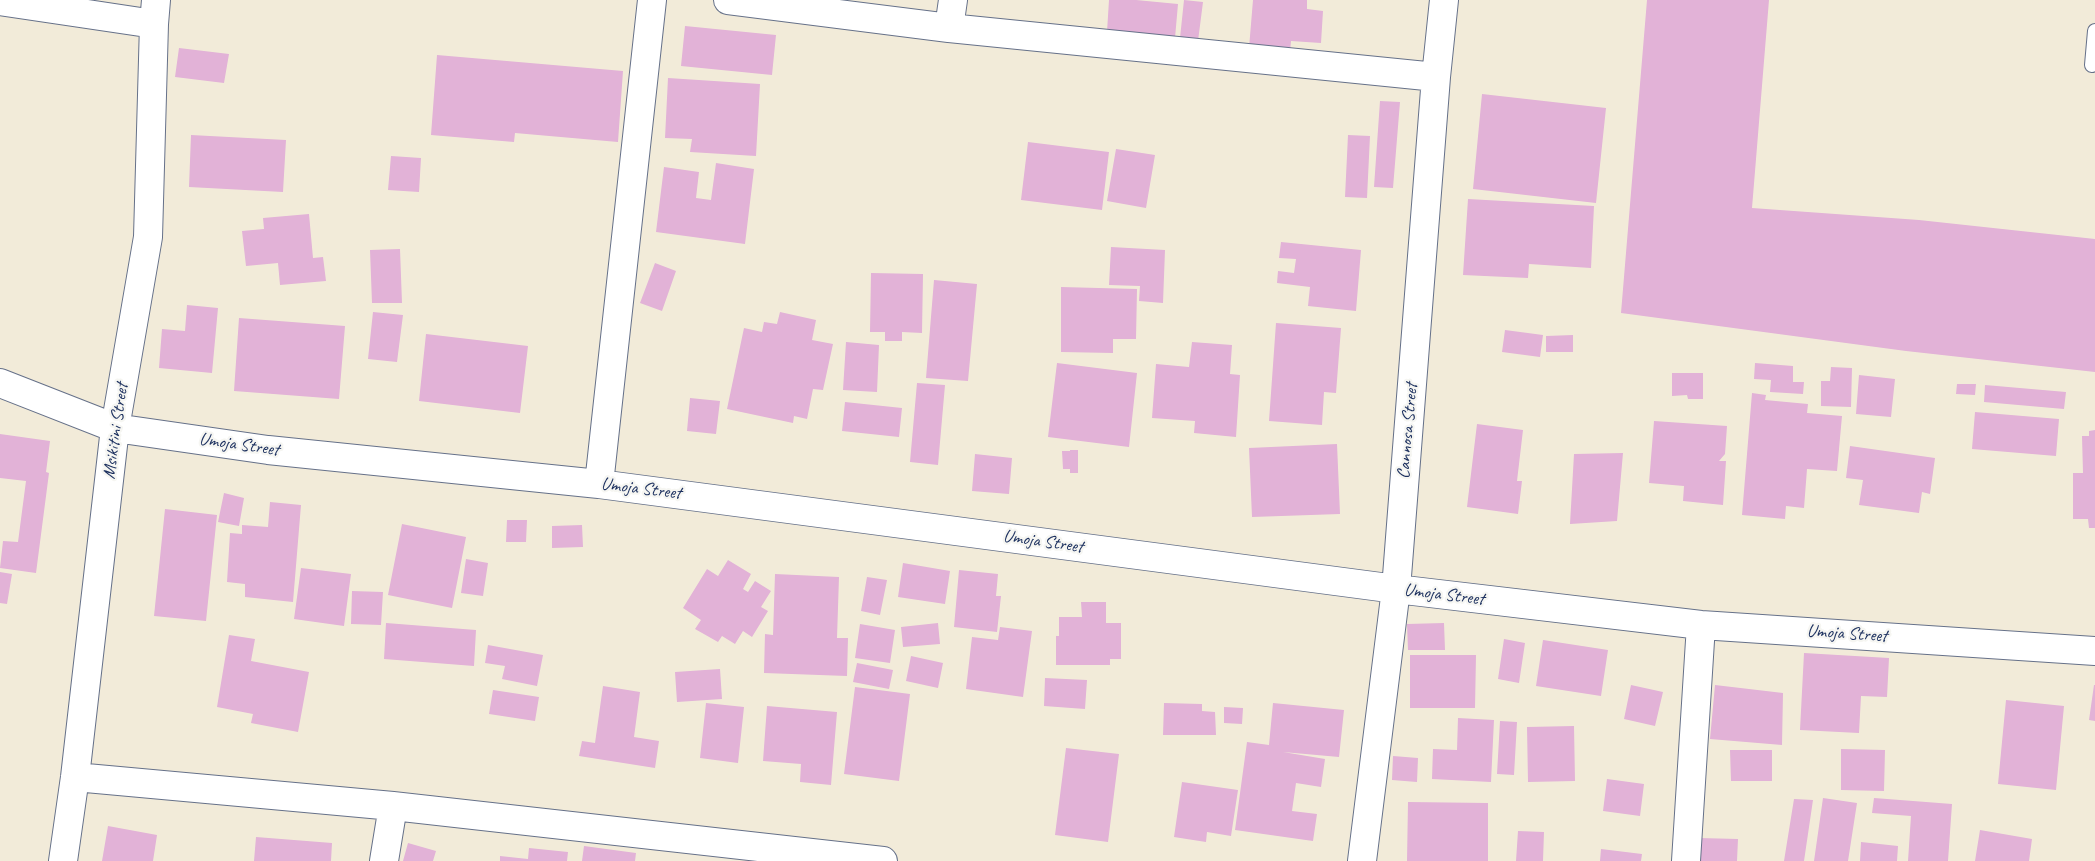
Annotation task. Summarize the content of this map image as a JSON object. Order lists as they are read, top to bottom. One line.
{"streets":{"street":["Msikitini Street","Cannosa Street","Umoja Street"]},"crossings":[["Msikitini Street","Umoja Street"],["Cannosa Street","Umoja Street"]]}
